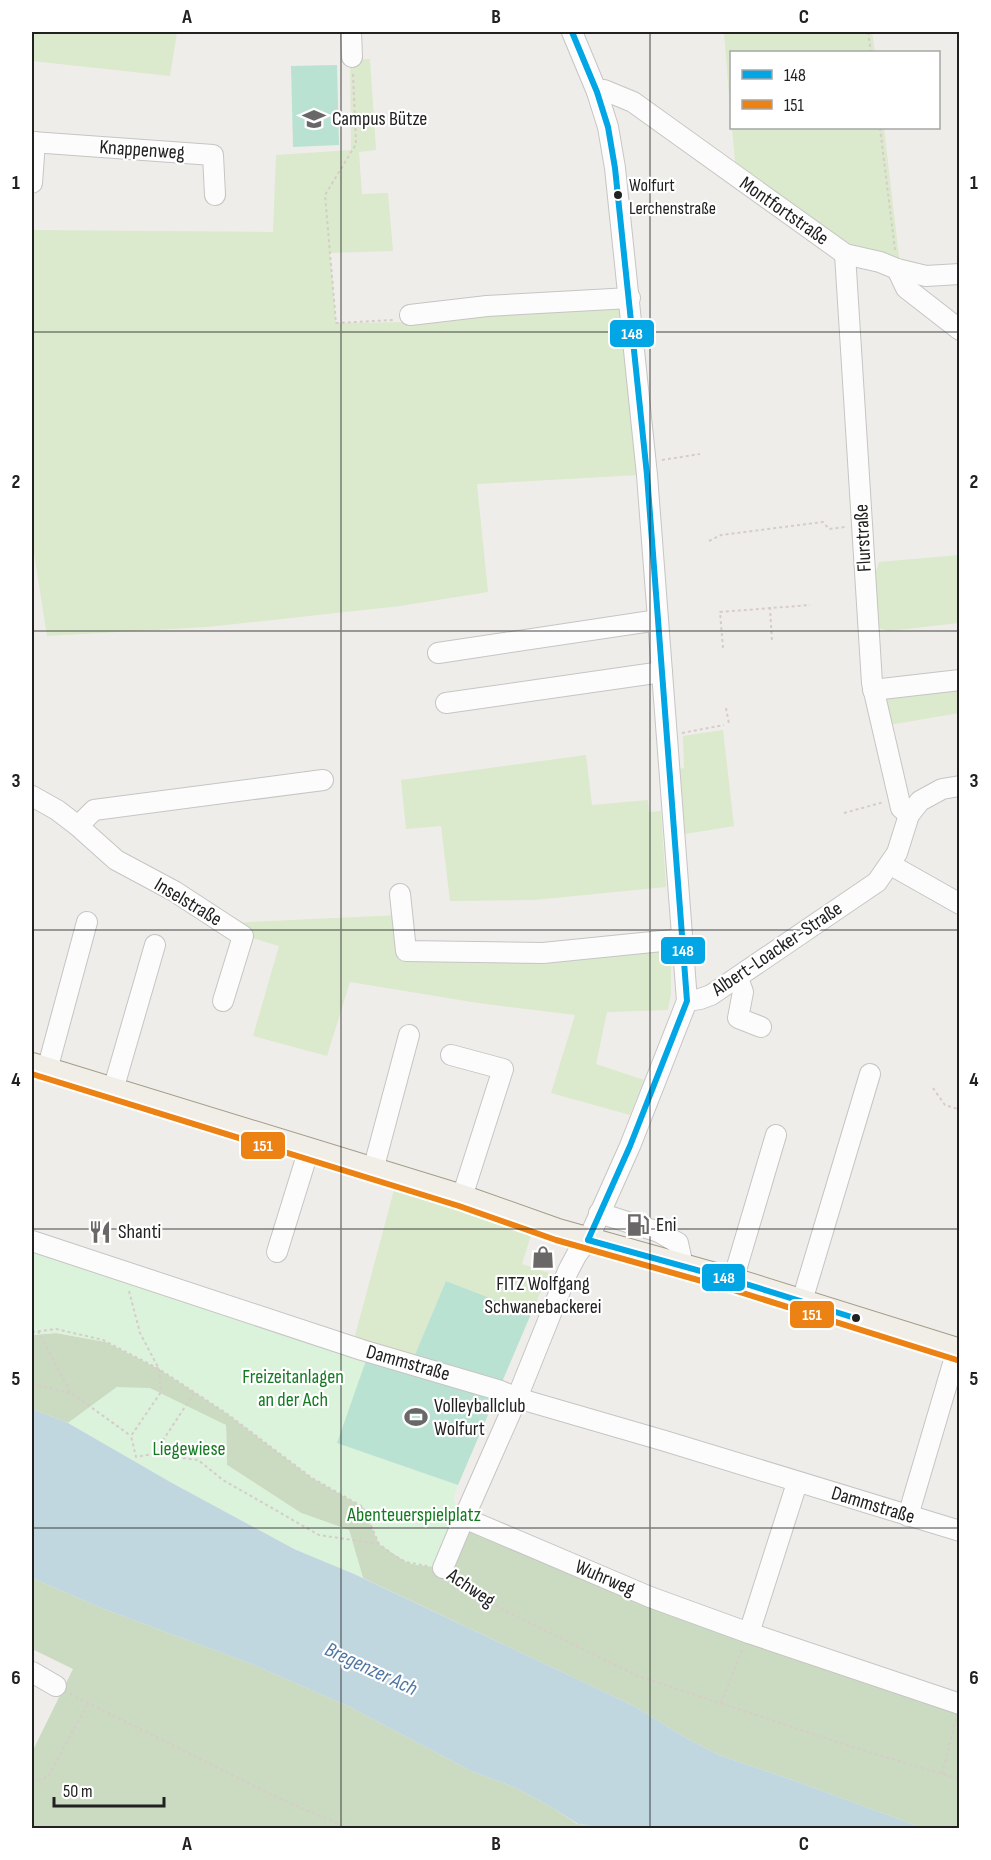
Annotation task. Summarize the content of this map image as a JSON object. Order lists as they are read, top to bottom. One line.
{"streets":{"street":["Knappenweg","Montfortstraße","Flurstraße","Inselstraße","Albert-Loacker-Straße","Dammstraße","Wuhrweg"],"path":["Achweg"]},"crossings":[["Montfortstraße","Flurstraße"],["Flurstraße","Albert-Loacker-Straße"],["Albert-Loacker-Straße","Dammstraße"]],"water":["Bregenzer Ach"],"parks":["Freizeitanlagen an der Ach","Liegewiese","Abenteuerspielplatz"],"places":{"school or university":["Campus Bütze"],"other":["Wolfurt Lerchenstraße"],"fuel station":["Eni"],"restaurant":["Shanti"],"shop":["FITZ Wolfgang Schwanebackerei"],"sports":["Volleyballclub Wolfurt"]},"lines":["transit line 148","transit line 151"],"legend":["148","151"],"scale_bar":"50 m","grid":{"columns":["A","B","C"],"rows":["1","2","3","4","5","6"]}}
